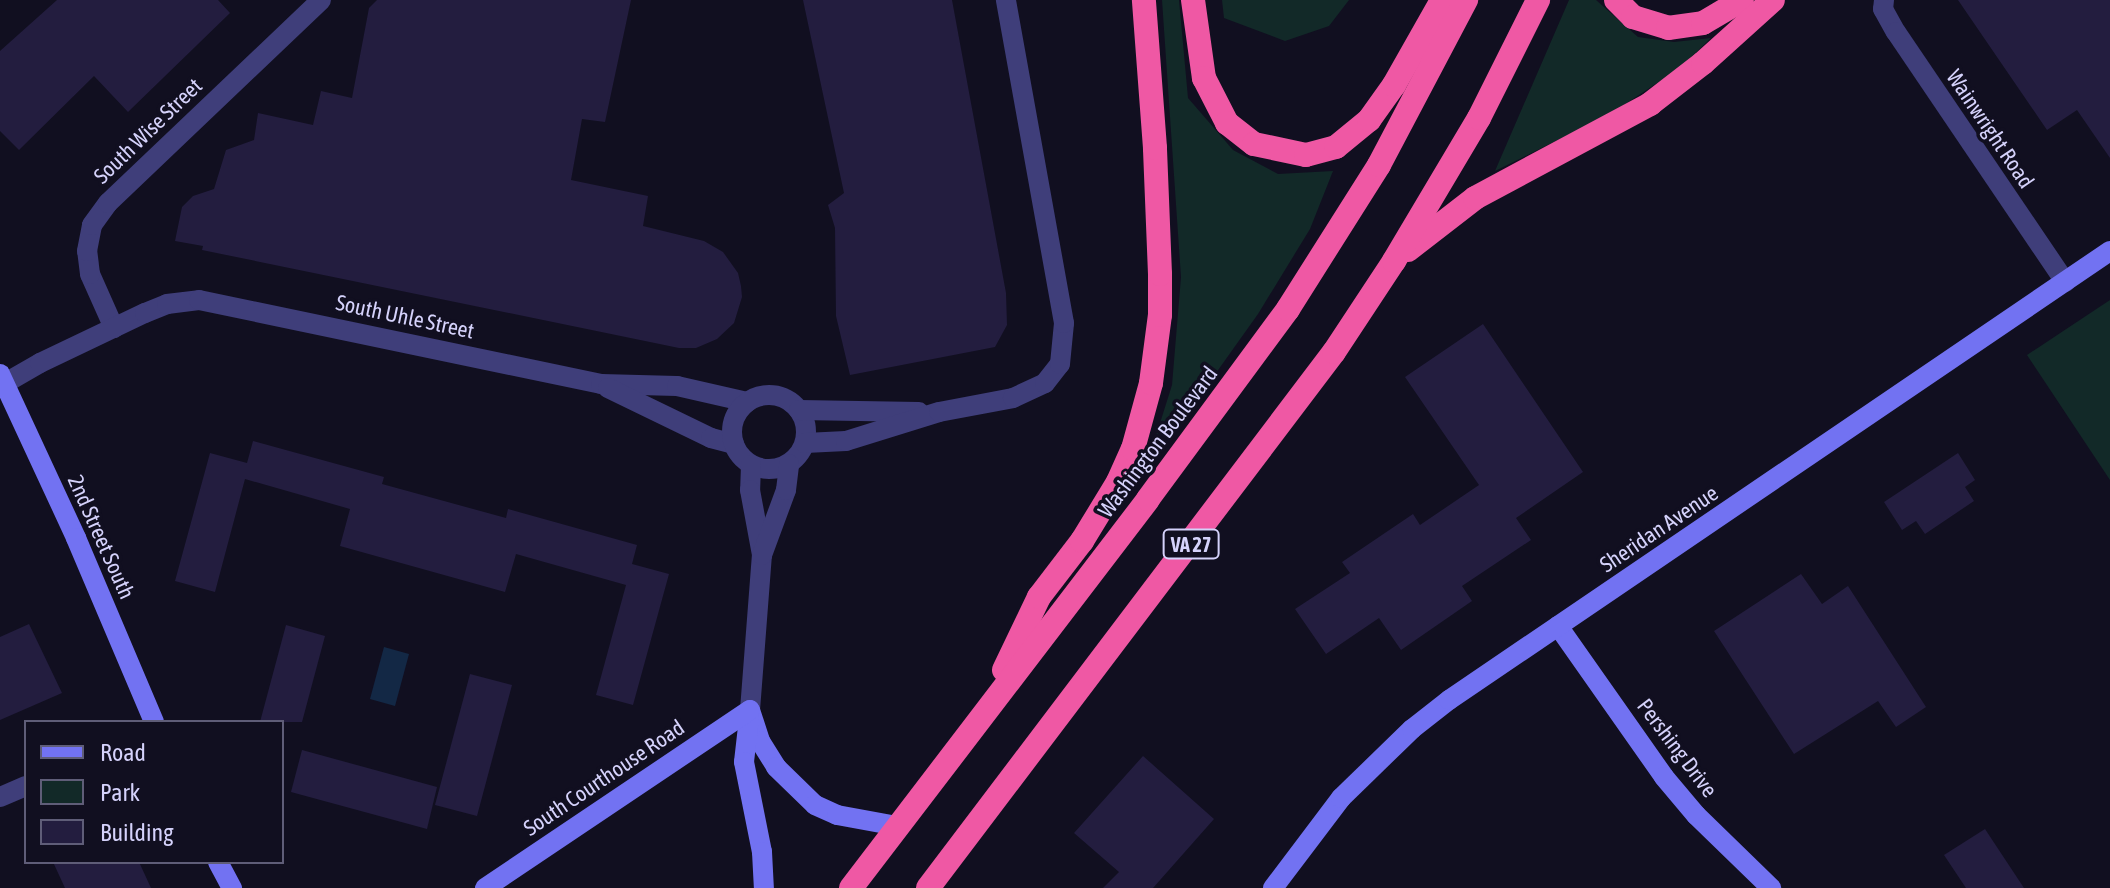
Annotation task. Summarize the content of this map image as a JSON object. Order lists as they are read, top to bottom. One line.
{"streets":{"highway":["Washington Boulevard","VA 27"],"street":["Wainwright Road","South Wise Street","South Uhle Street","Sheridan Avenue","2nd Street South","Pershing Drive","South Courthouse Road"]},"crossings":[["Wainwright Road","Sheridan Avenue"],["South Wise Street","South Uhle Street"],["South Uhle Street","2nd Street South"],["Sheridan Avenue","Pershing Drive"]],"legend":["Road","Park","Building"]}
